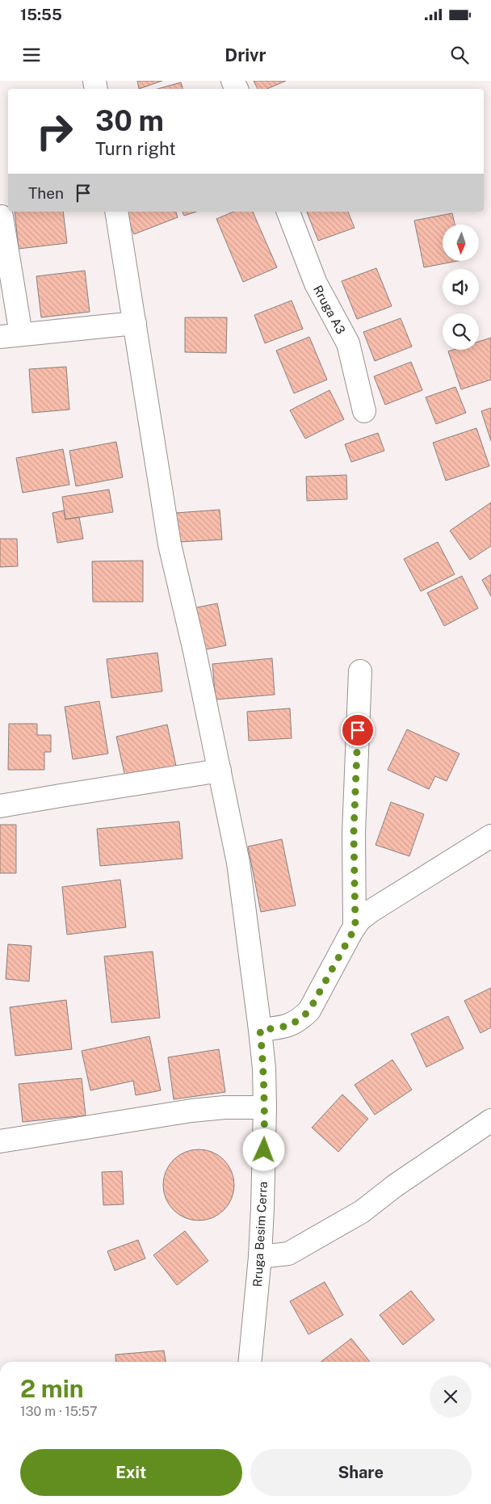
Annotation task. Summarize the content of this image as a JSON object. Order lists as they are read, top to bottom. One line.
{"streets":{"street":["Rruga A3","Rruga Besim Cerra"]},"north":"bottom","page":{"status":"15:55","header":"Drivr","turn":["30 m","Turn right"],"then":"Then","heading":["2 min","130 m · 15:57"],"buttons":["Exit","Share"]}}
